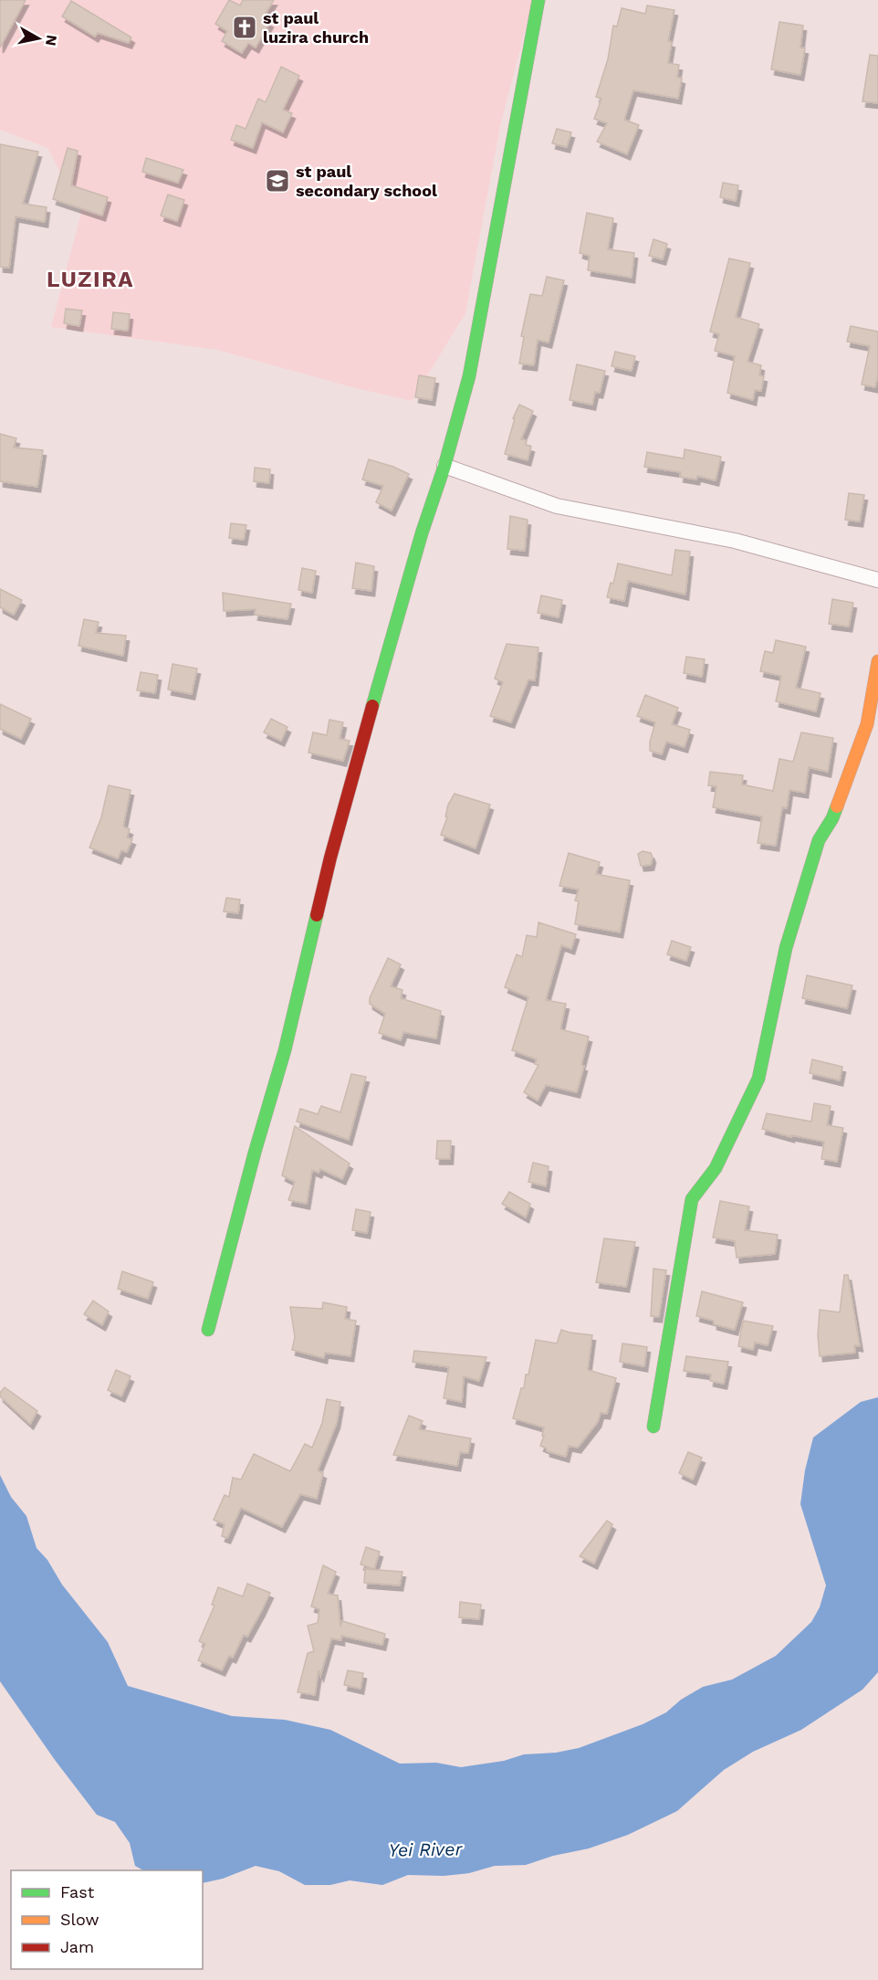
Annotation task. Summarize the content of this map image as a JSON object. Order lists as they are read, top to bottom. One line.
{"districts":["LUZIRA"],"water":["Yei River"],"places":{"church":["st paul luzira church"],"school or university":["st paul secondary school"]},"legend":["Fast","Slow","Jam"],"north":"right"}
